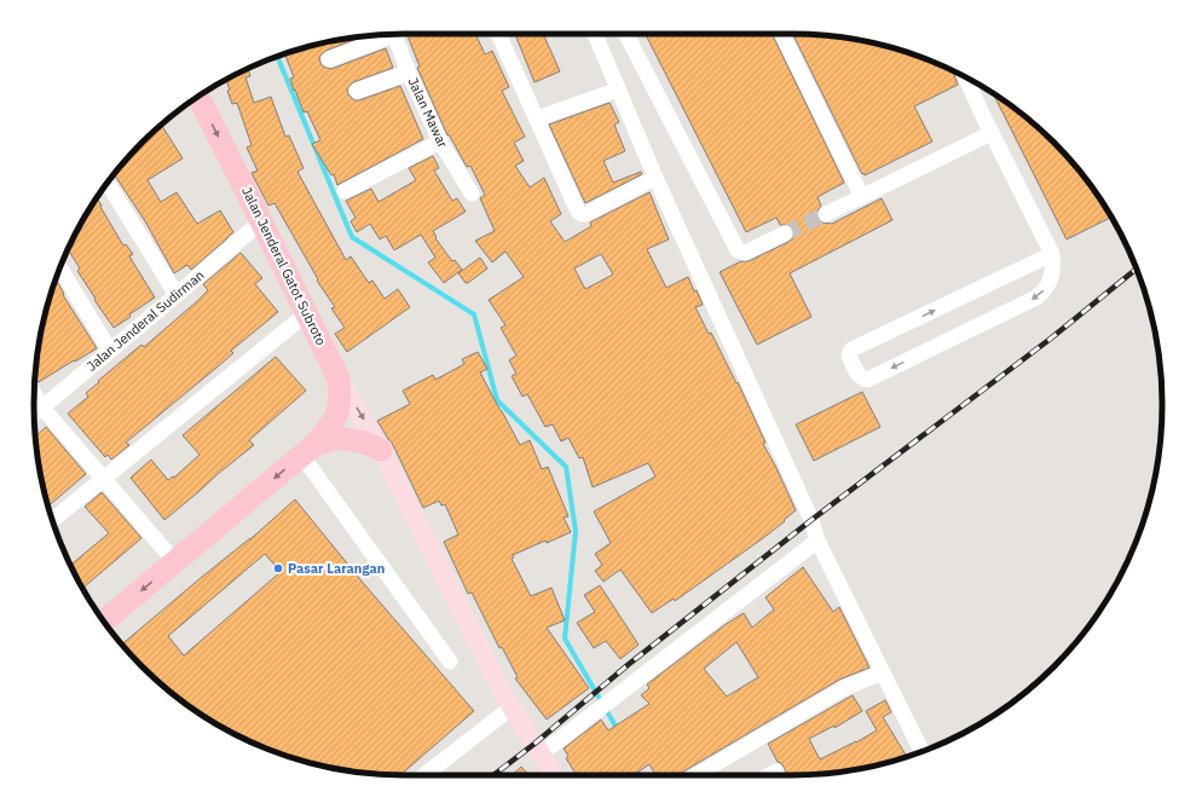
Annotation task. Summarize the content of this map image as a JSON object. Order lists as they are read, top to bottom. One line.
{"streets":{"highway":["Jalan Jenderal Gatot Subroto"],"street":["Jalan Mawar","Jalan Jenderal Sudirman"]},"crossings":[["Jalan Jenderal Gatot Subroto","Jalan Jenderal Sudirman"]],"one_way":["Jalan Jenderal Gatot Subroto"],"places":["Pasar Larangan"]}
